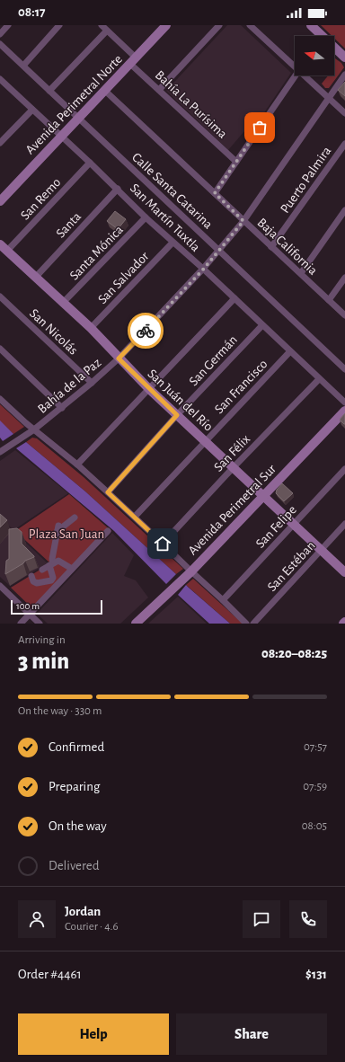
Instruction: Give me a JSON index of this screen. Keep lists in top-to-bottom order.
{
  "streets": {
    "street": [
      "Avenida Perimetral Norte",
      "Bahía La Purísima",
      "Puerto Palmira",
      "Calle Santa Catarina",
      "San Remo",
      "San Martín Tuxtla",
      "Santa",
      "Baja California",
      "Santa Mónica",
      "San Salvador",
      "San Nicolás",
      "San Germán",
      "Bahía de la Paz",
      "San Francisco",
      "San Juán del Río",
      "San Félix",
      "Avenida Perimetral Sur",
      "San Felipe",
      "San Estéban"
    ]
  },
  "crossings": [
    ["Avenida Perimetral Norte", "Bahía La Purísima"],
    ["Avenida Perimetral Norte", "Calle Santa Catarina"],
    ["Avenida Perimetral Norte", "San Martín Tuxtla"],
    ["Avenida Perimetral Norte", "Baja California"],
    ["Puerto Palmira", "Baja California"],
    ["Calle Santa Catarina", "Bahía de la Paz"],
    ["San Remo", "San Martín Tuxtla"],
    ["San Remo", "San Juán del Río"],
    ["San Martín Tuxtla", "Santa"],
    ["San Martín Tuxtla", "Santa Mónica"],
    ["San Martín Tuxtla", "San Salvador"],
    ["San Martín Tuxtla", "San Germán"],
    ["San Martín Tuxtla", "Bahía de la Paz"],
    ["San Martín Tuxtla", "San Francisco"],
    ["San Martín Tuxtla", "San Félix"],
    ["Santa", "San Juán del Río"],
    ["Baja California", "Bahía de la Paz"],
    ["Santa Mónica", "San Juán del Río"],
    ["San Salvador", "San Juán del Río"],
    ["San Nicolás", "Bahía de la Paz"],
    ["San Germán", "San Juán del Río"],
    ["Bahía de la Paz", "San Juán del Río"],
    ["San Francisco", "San Juán del Río"],
    ["San Juán del Río", "San Félix"],
    ["San Juán del Río", "Avenida Perimetral Sur"],
    ["San Juán del Río", "San Felipe"],
    ["San Juán del Río", "San Estéban"]
  ],
  "parks": ["Plaza San Juan"],
  "scale_bar": "100 m",
  "north": "left",
  "page": {
    "status": "08:17",
    "scale": "100 m",
    "heading": ["3 min", "Arriving in", "08:20–08:25"],
    "panel": [
      "Jordan",
      "Courier · 4.6",
      "Order #4461",
      "$131"
    ],
    "bar": "On the way · 330 m",
    "list": [
      ["Confirmed", "07:57"],
      ["Preparing", "07:59"],
      ["On the way", "08:05"],
      "Delivered"
    ],
    "buttons": ["Help", "Share"]
  }
}
